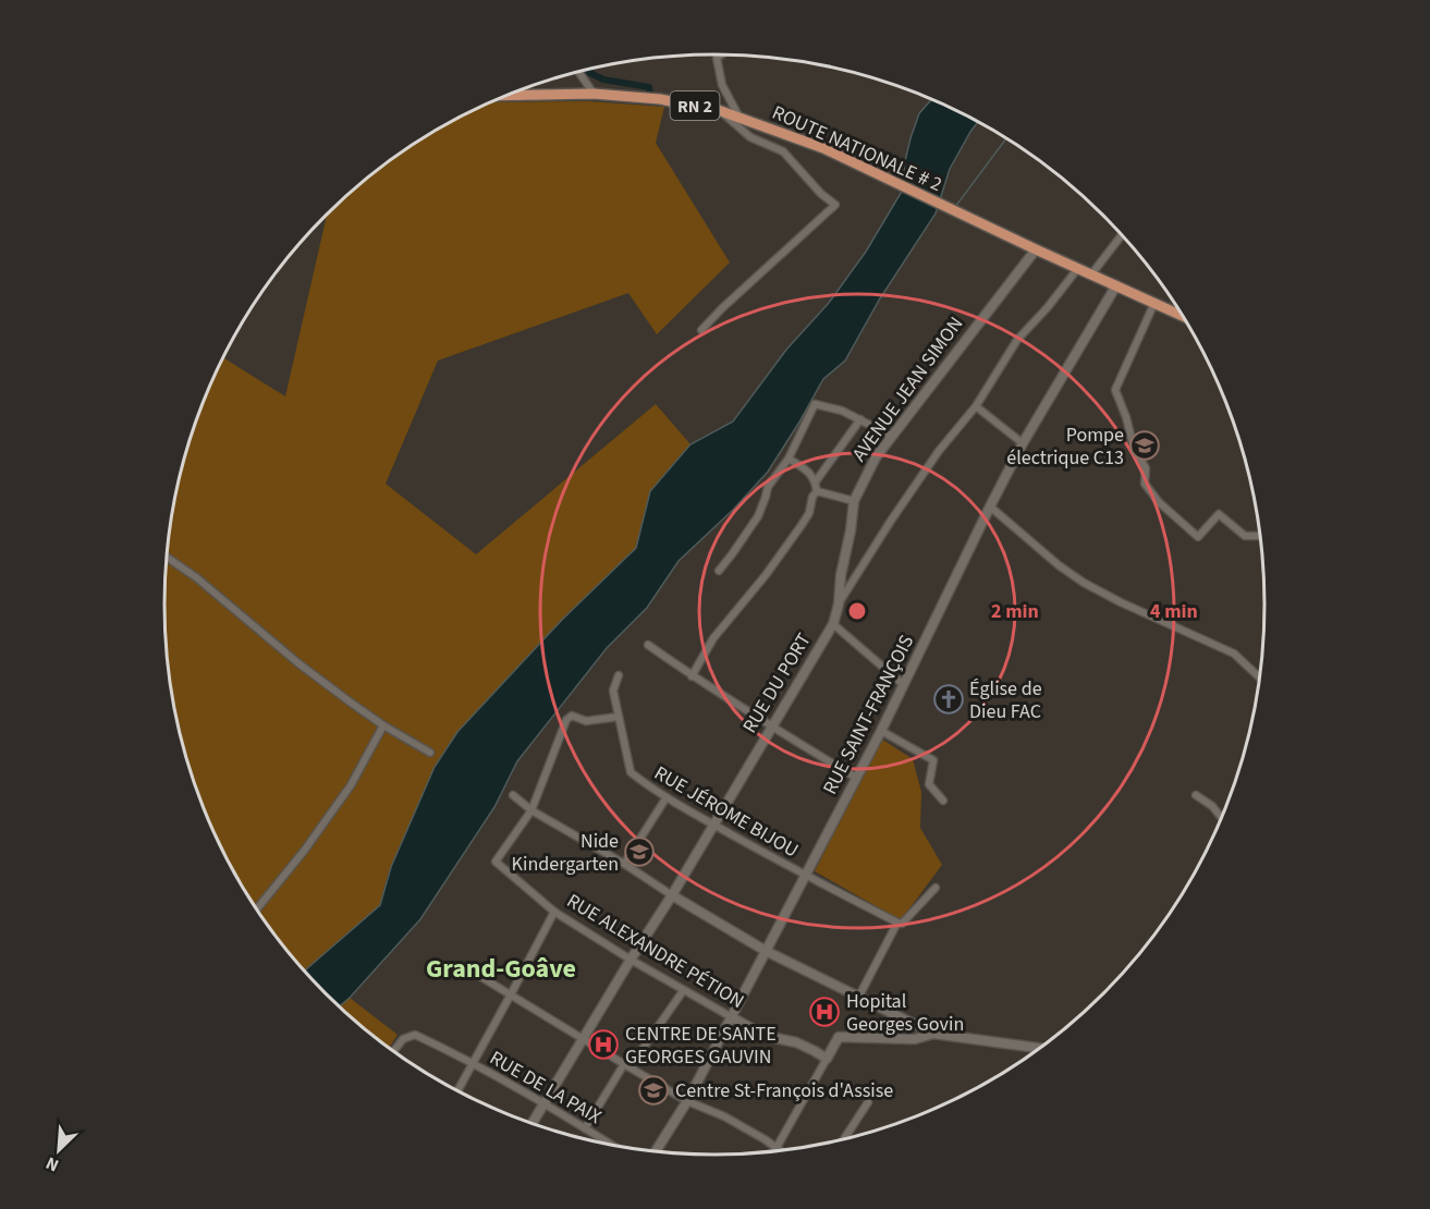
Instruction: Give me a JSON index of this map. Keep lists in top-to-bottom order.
{
  "streets": {
    "main road": ["RN 2", "ROUTE NATIONALE # 2"],
    "street": [
      "AVENUE JEAN SIMON",
      "RUE DU PORT",
      "RUE SAINT-FRANÇOIS",
      "RUE JÉROME BIJOU",
      "RUE ALEXANDRE PÉTION",
      "RUE DE LA PAIX"
    ]
  },
  "crossings": [
    ["ROUTE NATIONALE # 2", "AVENUE JEAN SIMON"],
    ["ROUTE NATIONALE # 2", "RUE DU PORT"],
    ["ROUTE NATIONALE # 2", "RUE SAINT-FRANÇOIS"],
    ["AVENUE JEAN SIMON", "RUE DU PORT"],
    ["RUE DU PORT", "RUE JÉROME BIJOU"],
    ["RUE DU PORT", "RUE ALEXANDRE PÉTION"],
    ["RUE DU PORT", "RUE DE LA PAIX"],
    ["RUE SAINT-FRANÇOIS", "RUE JÉROME BIJOU"],
    ["RUE SAINT-FRANÇOIS", "RUE ALEXANDRE PÉTION"]
  ],
  "districts": ["Grand-Goâve"],
  "places": {
    "school or university": ["Pompe électrique C13", "Nide Kindergarten", "Centre St-François d'Assise"],
    "church": ["Église de Dieu FAC"],
    "hospital": ["Hopital Georges Govin", "CENTRE DE SANTE GEORGES GAUVIN"]
  },
  "north": "bottom left",
  "rings": ["2 min", "4 min"]
}
